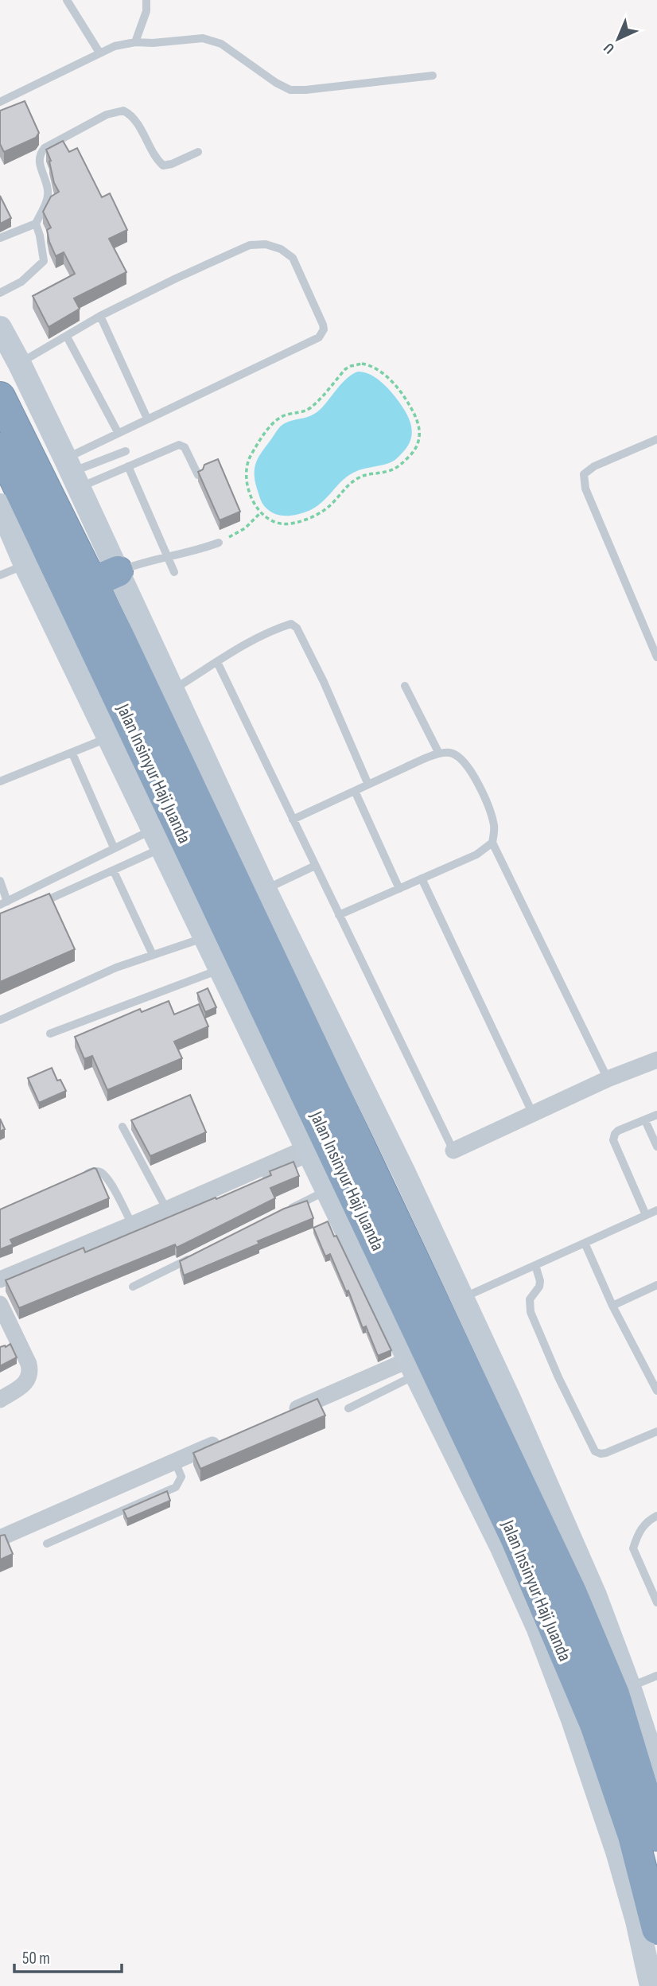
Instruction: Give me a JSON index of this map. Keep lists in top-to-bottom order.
{
  "streets": {
    "highway": ["Jalan Insinyur Haji Juanda"]
  },
  "scale_bar": "50 m",
  "north": "bottom left"
}
